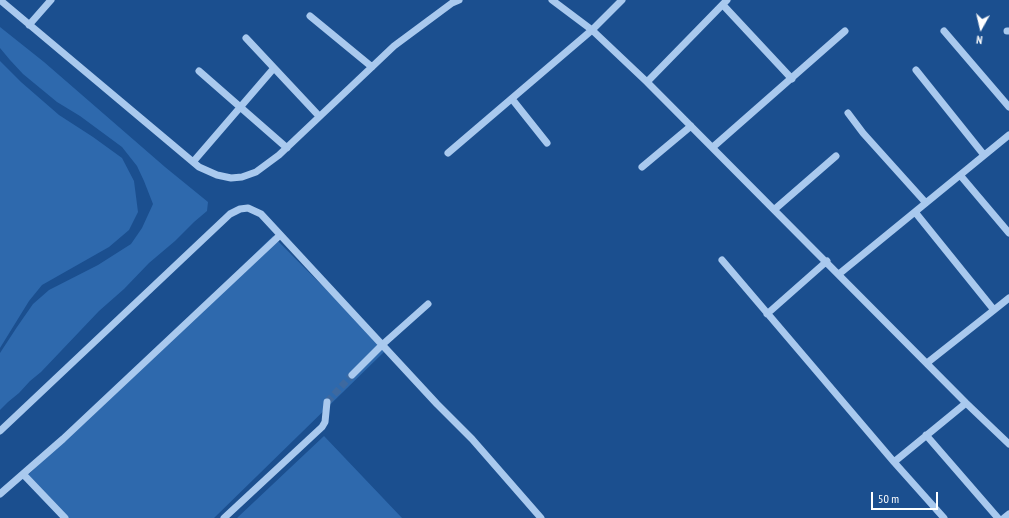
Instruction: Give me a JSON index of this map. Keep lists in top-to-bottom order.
{
  "scale_bar": "50 m",
  "north": "bottom"
}
